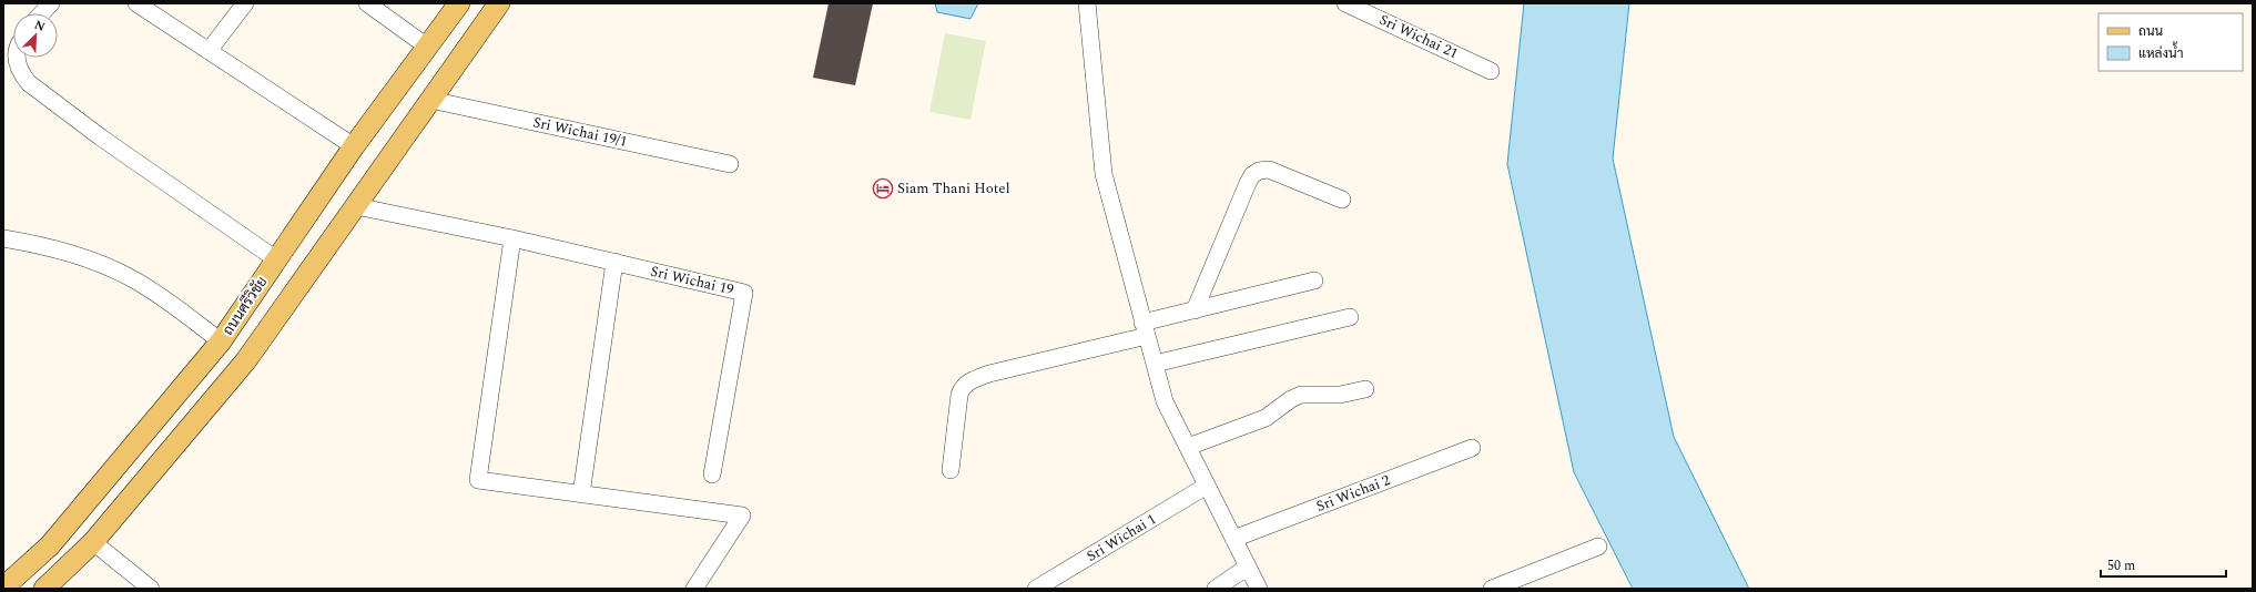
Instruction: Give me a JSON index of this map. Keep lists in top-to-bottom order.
{
  "streets": {
    "main road": ["ถนนศรีวิชัย"],
    "street": [
      "Sri Wichai 21",
      "Sri Wichai 19/1",
      "Sri Wichai 19",
      "Sri Wichai 2",
      "Sri Wichai 1"
    ]
  },
  "places": {
    "hotel": ["Siam Thani Hotel"]
  },
  "legend": ["ถนน", "แหล่งน้ำ"],
  "scale_bar": "50 m",
  "north": "top right"
}
